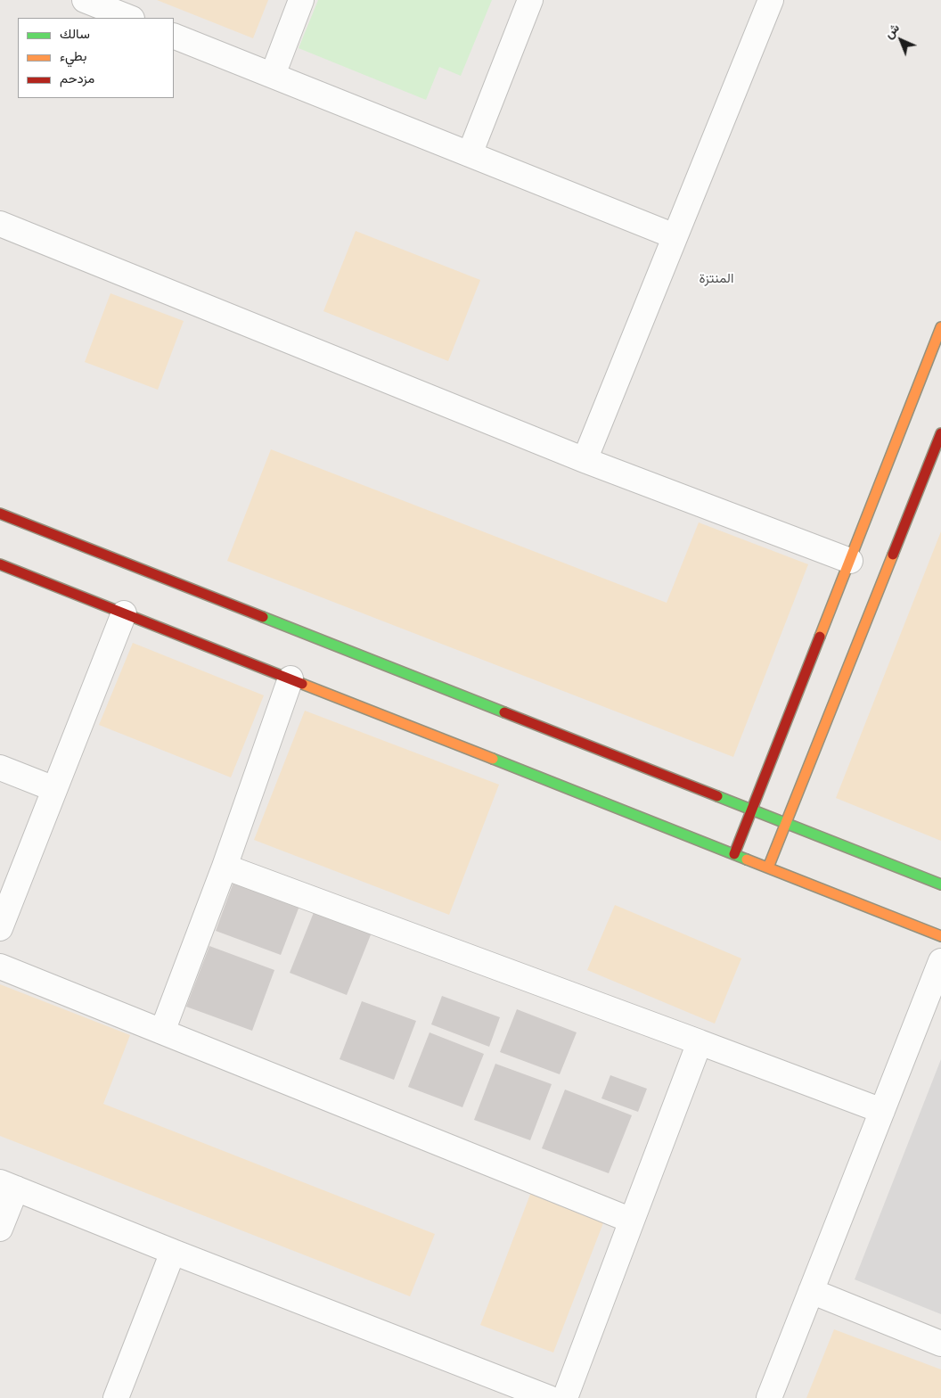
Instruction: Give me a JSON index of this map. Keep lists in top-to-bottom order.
{
  "districts": ["المنتزة"],
  "legend": ["سالك", "بطيء", "مزدحم"],
  "north": "top left"
}
